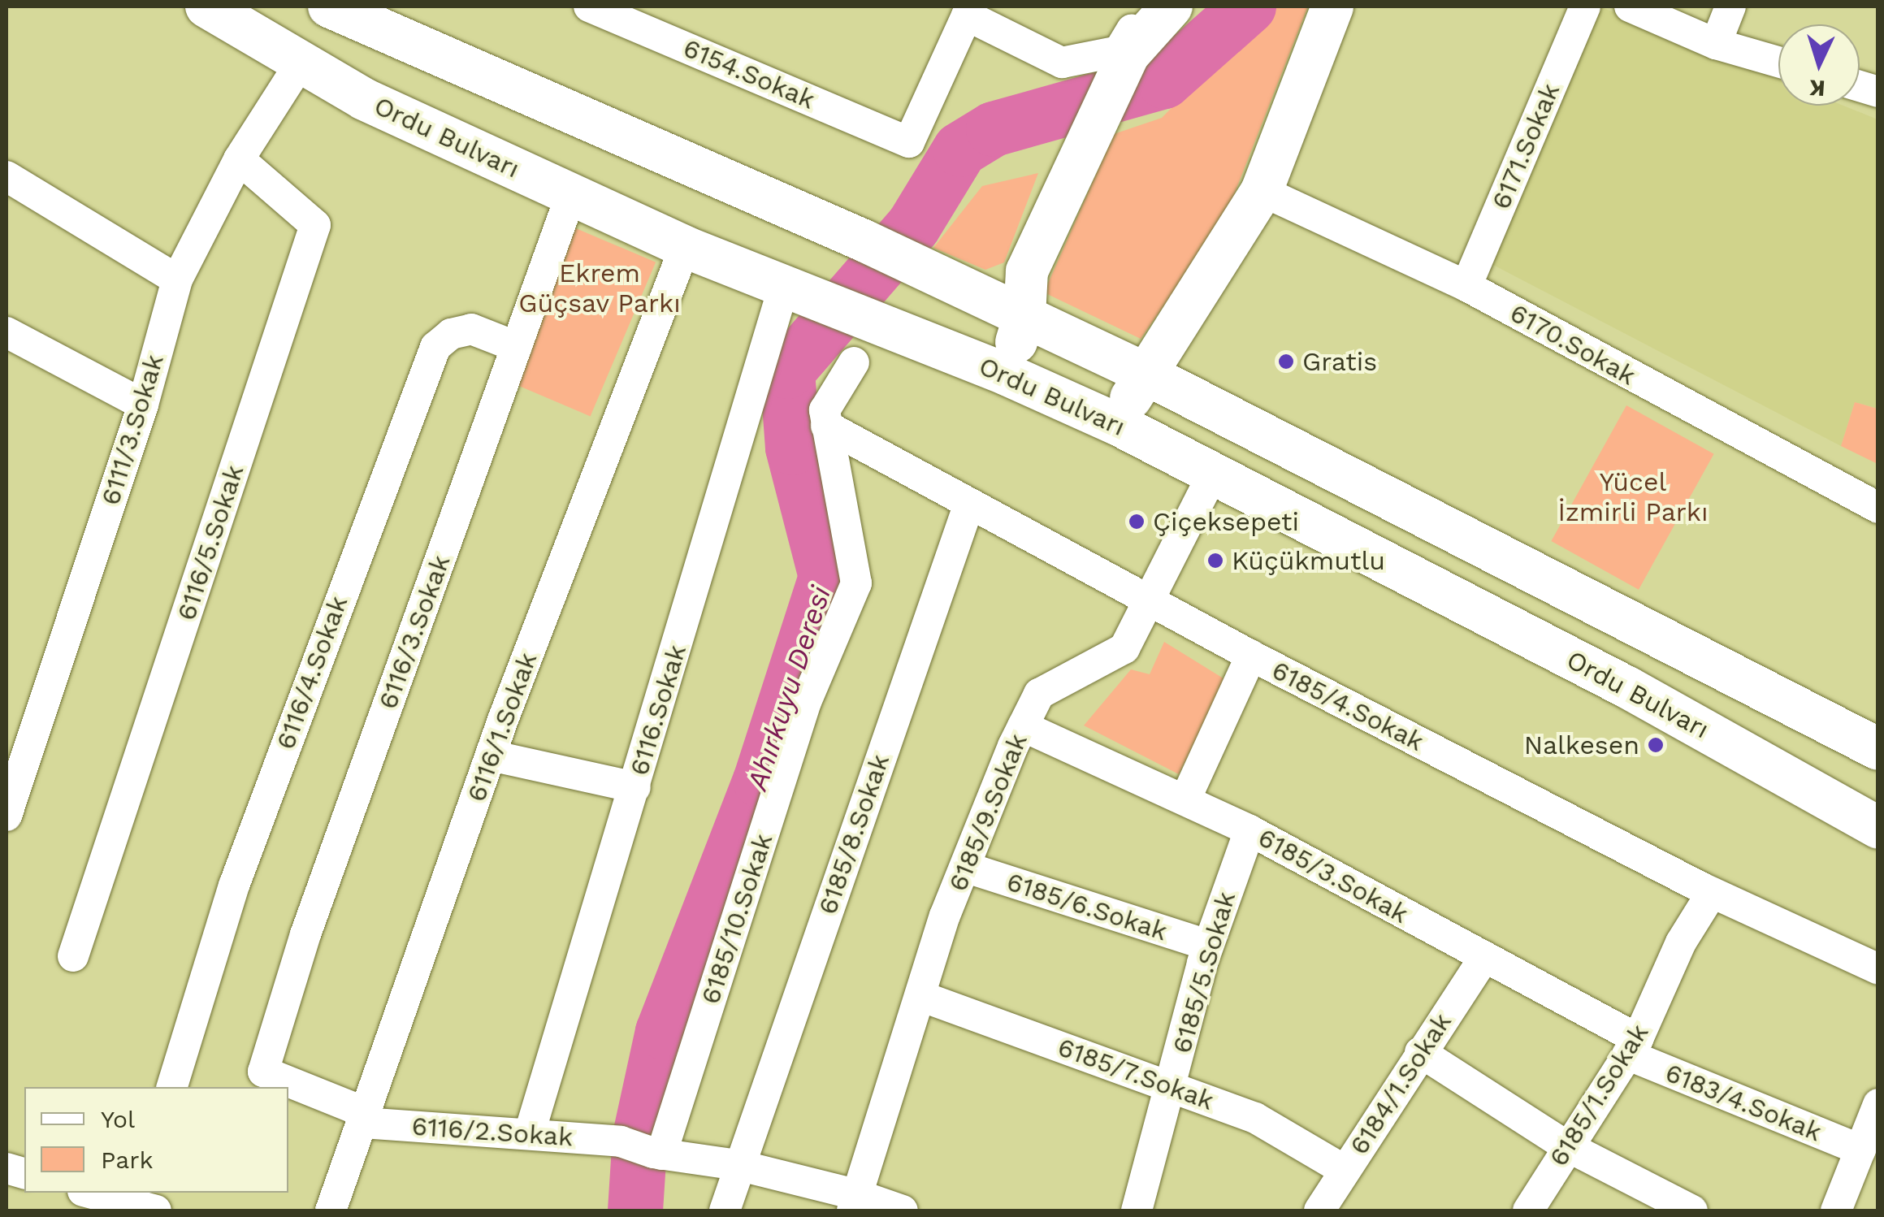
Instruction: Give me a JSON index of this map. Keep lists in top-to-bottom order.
{
  "streets": {
    "main road": ["Ordu Bulvarı"],
    "street": [
      "6154.Sokak",
      "6171.Sokak",
      "6170.Sokak",
      "6111/3.Sokak",
      "6116/5.Sokak",
      "6116/3.Sokak",
      "6116/4.Sokak",
      "6185/4.Sokak",
      "6116.Sokak",
      "6116/1.Sokak",
      "6185/9.Sokak",
      "6185/8.Sokak",
      "6185/3.Sokak",
      "6185/6.Sokak",
      "6185/10.Sokak",
      "6185/5.Sokak",
      "6185/7.Sokak",
      "6184/1.Sokak",
      "6185/1.Sokak",
      "6183/4.Sokak",
      "6116/2.Sokak"
    ]
  },
  "crossings": [
    ["Ordu Bulvarı", "6111/3.Sokak"],
    ["Ordu Bulvarı", "6116/3.Sokak"],
    ["Ordu Bulvarı", "6116.Sokak"],
    ["Ordu Bulvarı", "6116/1.Sokak"],
    ["Ordu Bulvarı", "6185/9.Sokak"],
    ["6171.Sokak", "6170.Sokak"],
    ["6111/3.Sokak", "6116/5.Sokak"],
    ["6116/3.Sokak", "6116/4.Sokak"],
    ["6116/3.Sokak", "6116/2.Sokak"],
    ["6185/4.Sokak", "6185/9.Sokak"],
    ["6185/4.Sokak", "6185/8.Sokak"],
    ["6185/4.Sokak", "6185/10.Sokak"],
    ["6185/4.Sokak", "6185/1.Sokak"],
    ["6116.Sokak", "6116/2.Sokak"],
    ["6116/1.Sokak", "6116/2.Sokak"],
    ["6185/9.Sokak", "6185/3.Sokak"],
    ["6185/9.Sokak", "6185/6.Sokak"],
    ["6185/9.Sokak", "6185/7.Sokak"],
    ["6185/9.Sokak", "6116/2.Sokak"],
    ["6185/8.Sokak", "6116/2.Sokak"],
    ["6185/3.Sokak", "6185/5.Sokak"],
    ["6185/3.Sokak", "6184/1.Sokak"],
    ["6185/3.Sokak", "6185/1.Sokak"],
    ["6185/3.Sokak", "6183/4.Sokak"],
    ["6185/6.Sokak", "6185/5.Sokak"],
    ["6185/10.Sokak", "6116/2.Sokak"],
    ["6185/5.Sokak", "6185/7.Sokak"],
    ["6185/7.Sokak", "6184/1.Sokak"],
    ["6185/1.Sokak", "6183/4.Sokak"]
  ],
  "water": ["Ahırkuyu Deresi"],
  "parks": ["Ekrem Güçsav Parkı", "Yücel İzmirli Parkı"],
  "places": [
    "Gratis",
    "Çiçeksepeti",
    "Küçükmutlu",
    "Nalkesen"
  ],
  "legend": ["Yol", "Park"],
  "north": "bottom"
}
